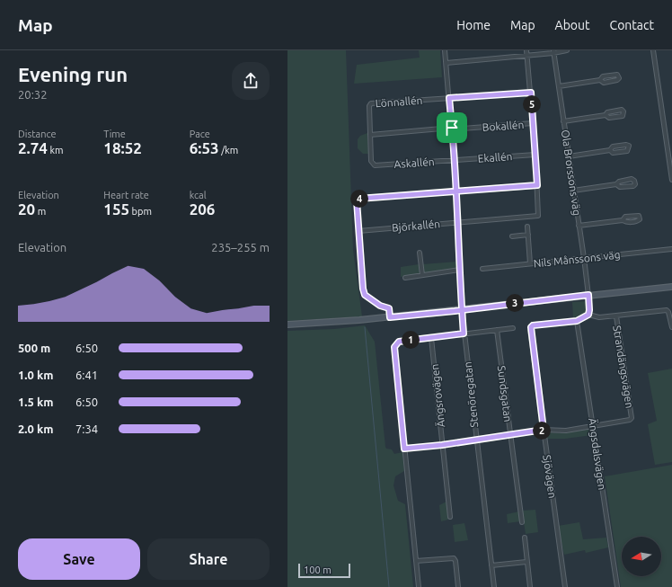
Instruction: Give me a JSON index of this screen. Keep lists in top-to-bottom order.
{
  "streets": {
    "street": [
      "Lönnallén",
      "Bokallén",
      "Ekallén",
      "Askallén",
      "Ola Brorssons väg",
      "Björkallén",
      "Nils Månssons väg",
      "Strandängsvägen",
      "Sundsgatan",
      "Stenöregatan",
      "Ängsrovägen",
      "Ängsdalsvägen",
      "Sjövägen"
    ]
  },
  "crossings": [
    ["Lönnallén", "Bokallén"],
    ["Lönnallén", "Askallén"],
    ["Lönnallén", "Stenöregatan"],
    ["Bokallén", "Stenöregatan"],
    ["Ekallén", "Askallén"],
    ["Ekallén", "Stenöregatan"],
    ["Askallén", "Stenöregatan"],
    ["Ola Brorssons väg", "Nils Månssons väg"],
    ["Björkallén", "Stenöregatan"],
    ["Strandängsvägen", "Ängsdalsvägen"],
    ["Ängsdalsvägen", "Sjövägen"]
  ],
  "scale_bar": "100 m",
  "north": "left",
  "page": {
    "header": "Map",
    "nav": [
      "Home",
      "Map",
      "About",
      "Contact"
    ],
    "heading": ["Evening run", "20:32"],
    "pins": [
      "5",
      "4",
      "3",
      "1",
      "2"
    ],
    "stats": [
      ["Distance", "2.74 km"],
      ["Time", "18:52"],
      ["Pace", "6:53 /km"],
      ["Elevation", "20 m"],
      ["Heart rate", "155 bpm"],
      ["kcal", "206"]
    ],
    "chart": ["Elevation", "235–255 m"],
    "list": [
      {
        "name": "500 m",
        "note": "6:50"
      },
      {
        "name": "1.0 km",
        "note": "6:41"
      },
      {
        "name": "1.5 km",
        "note": "6:50"
      },
      {
        "name": "2.0 km",
        "note": "7:34"
      }
    ],
    "buttons": ["Save", "Share"],
    "scale": "100 m"
  }
}
